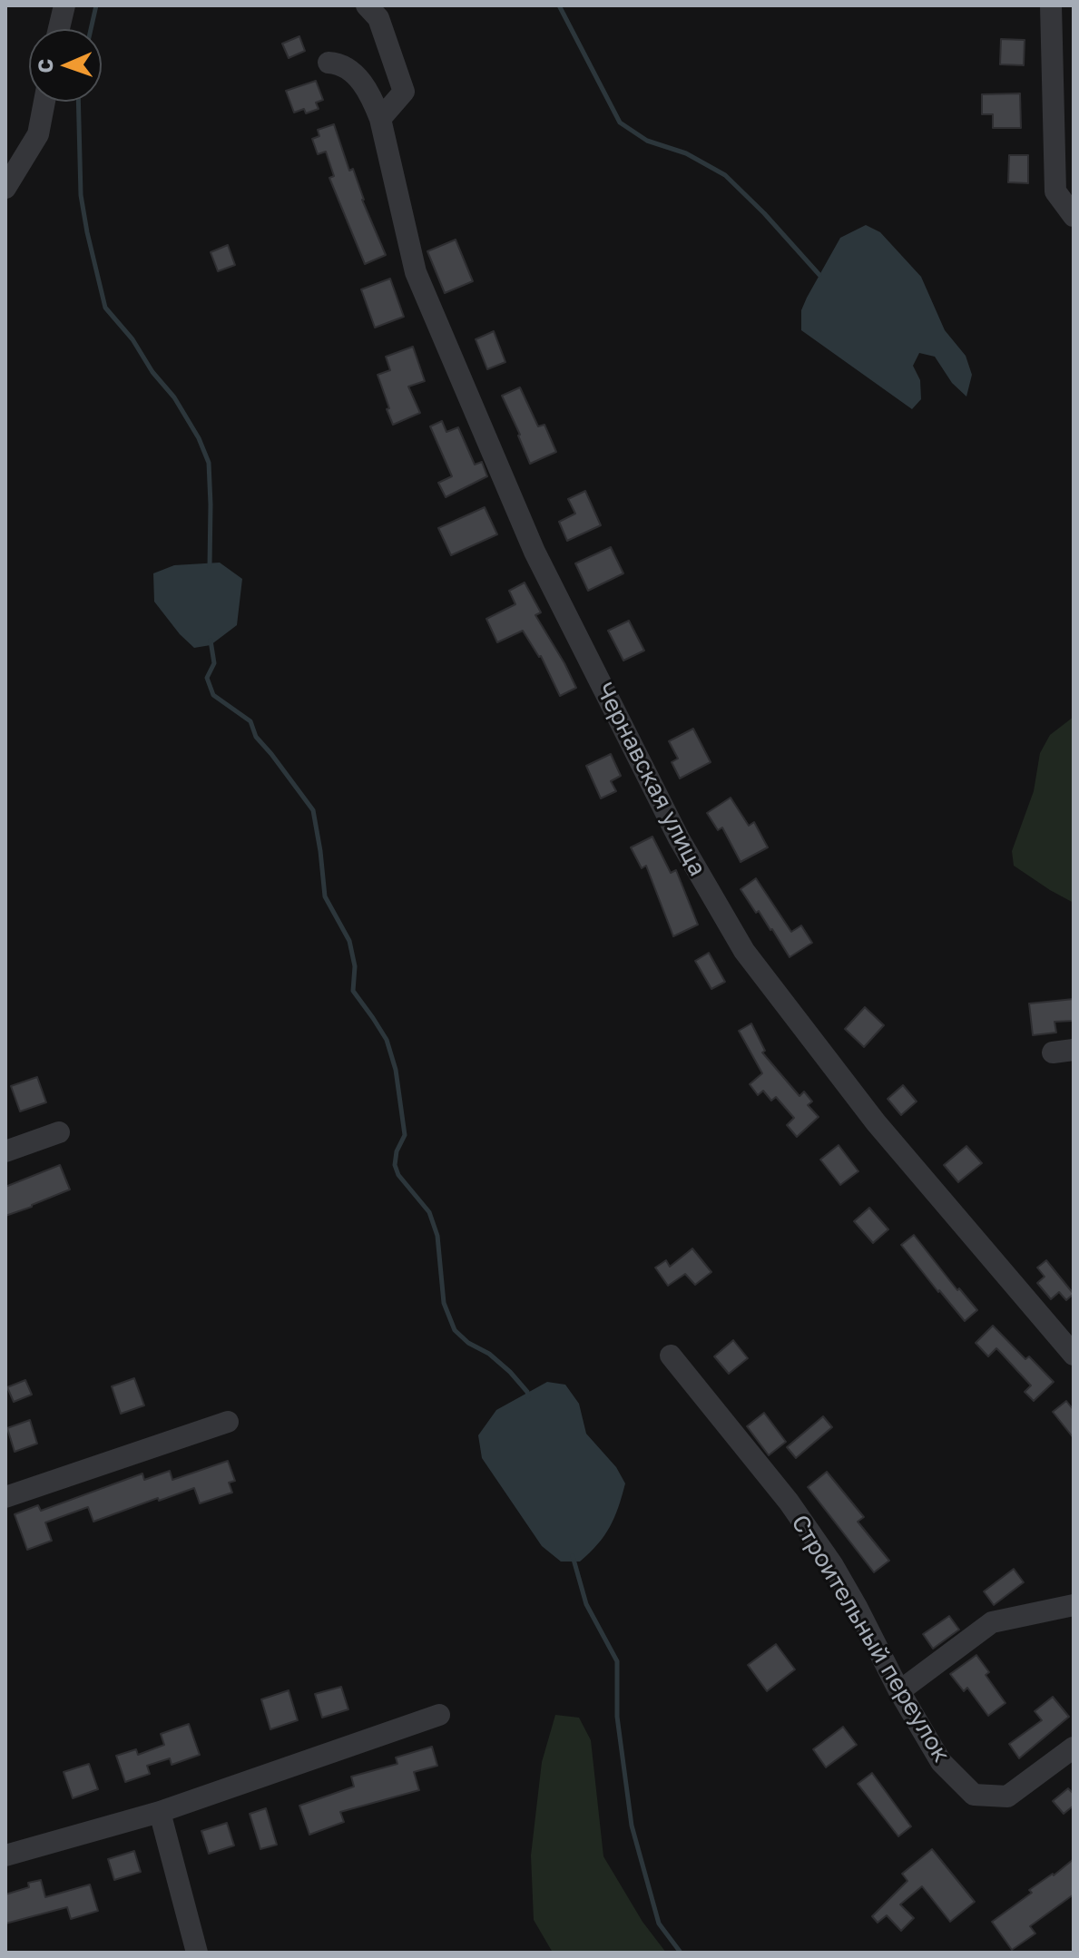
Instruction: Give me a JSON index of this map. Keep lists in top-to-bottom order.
{
  "streets": {
    "street": ["Чернавская улица", "Строительный переулок"]
  },
  "north": "left"
}
